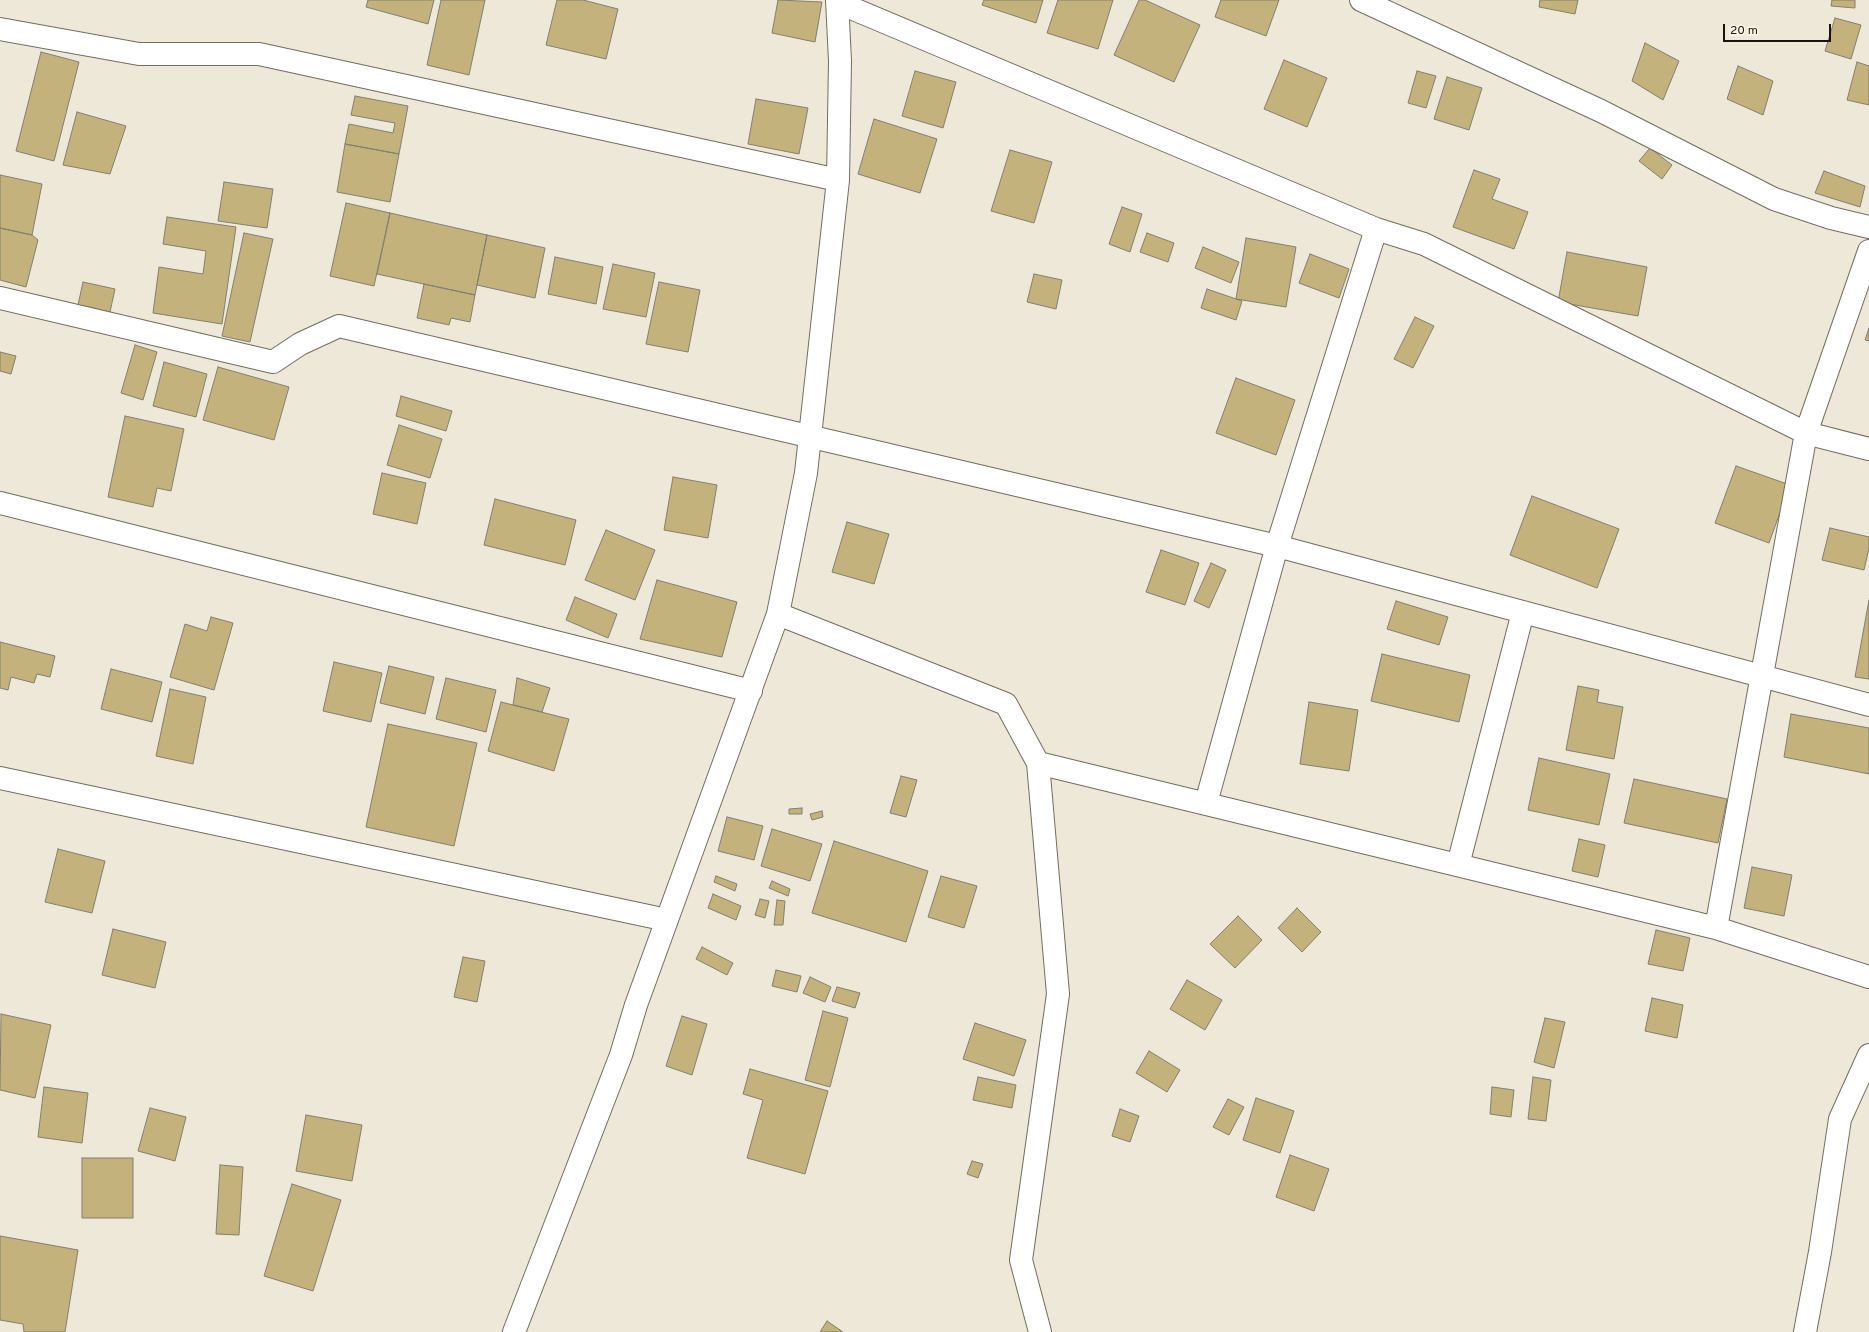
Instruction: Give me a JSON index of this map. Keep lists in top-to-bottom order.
{
  "scale_bar": "20 m"
}
